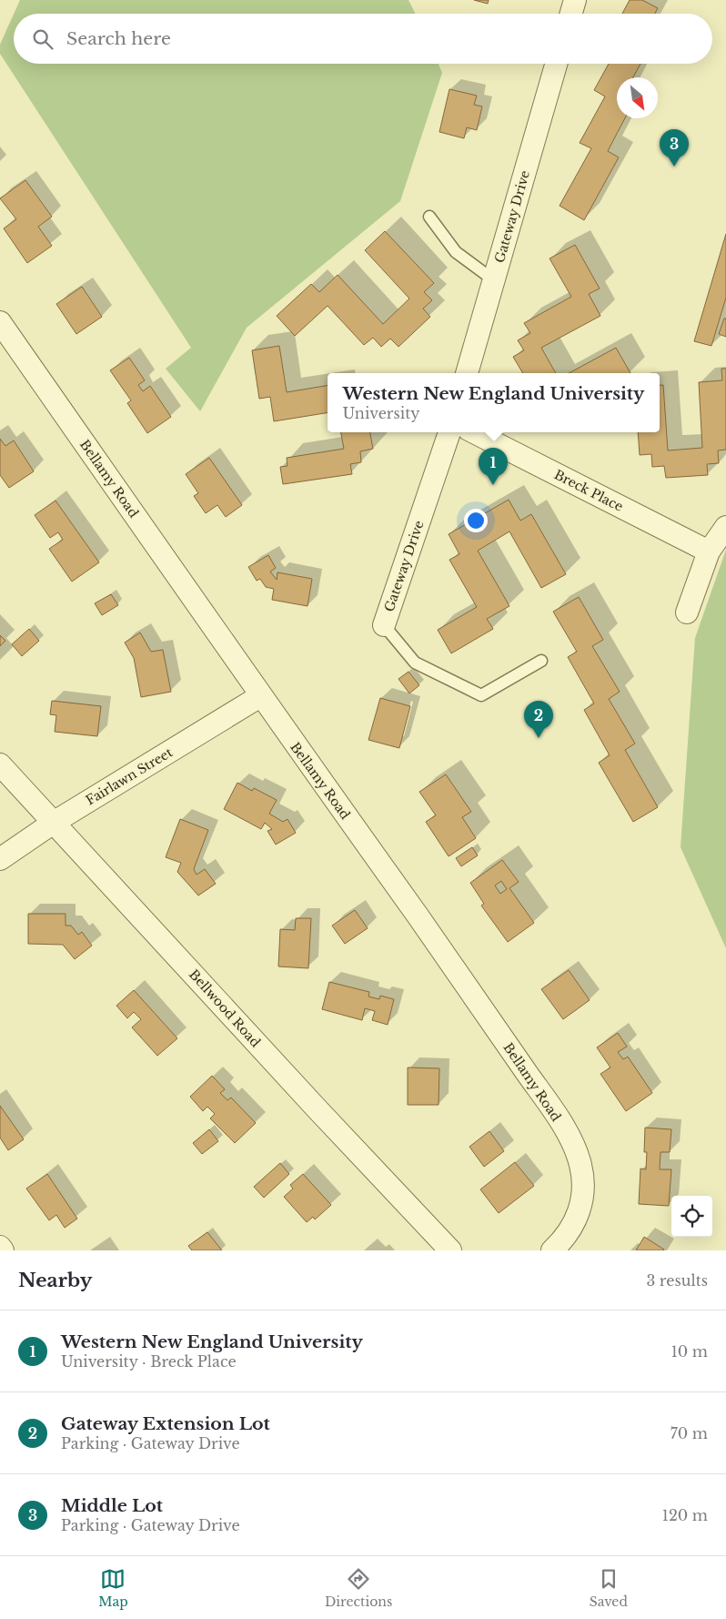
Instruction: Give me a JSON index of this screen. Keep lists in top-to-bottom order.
{
  "streets": {
    "street": [
      "Gateway Drive",
      "Bellamy Road",
      "Breck Place",
      "Fairlawn Street",
      "Bellwood Road"
    ]
  },
  "crossings": [
    ["Bellamy Road", "Fairlawn Street"],
    ["Fairlawn Street", "Bellwood Road"]
  ],
  "north": "bottom right",
  "page": {
    "search": "Search here",
    "pins": ["3", "1", "2"],
    "popup": ["Western New England University", "University"],
    "heading": ["Nearby", "3 results"],
    "list": [
      {
        "mark": "1",
        "name": "Western New England University",
        "note": "University · Breck Place",
        "value": "10 m"
      },
      {
        "mark": "2",
        "name": "Gateway Extension Lot",
        "note": "Parking · Gateway Drive",
        "value": "70 m"
      },
      {
        "mark": "3",
        "name": "Middle Lot",
        "note": "Parking · Gateway Drive",
        "value": "120 m"
      }
    ],
    "nav": ["Map", "Directions", "Saved"]
  }
}
